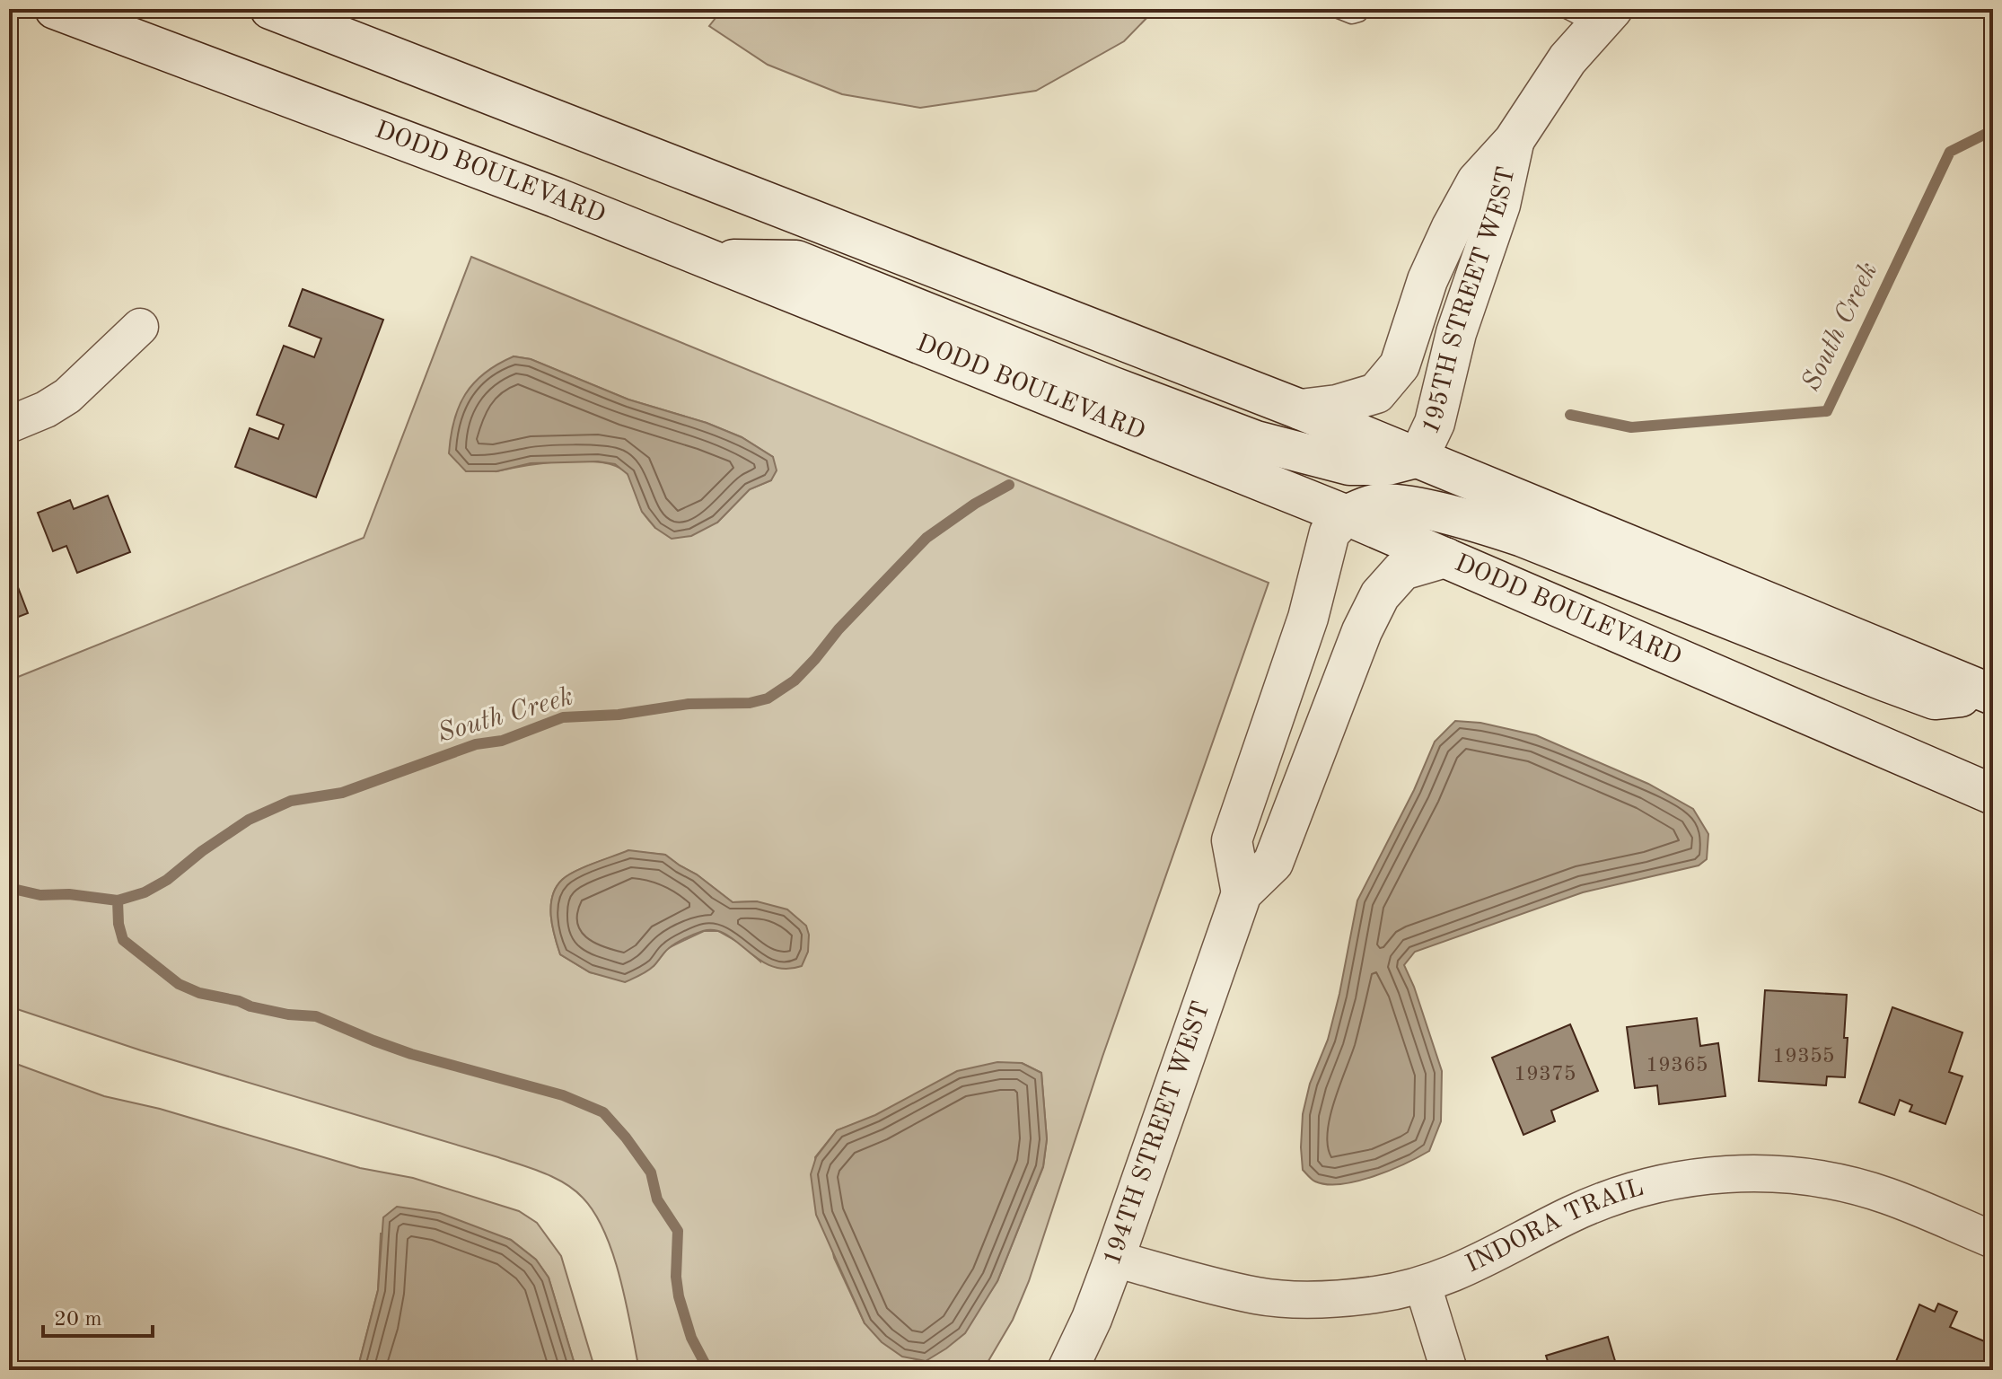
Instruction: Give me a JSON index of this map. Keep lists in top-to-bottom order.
{
  "streets": {
    "main road": ["DODD BOULEVARD", "195TH STREET WEST", "194TH STREET WEST"],
    "street": ["INDORA TRAIL"]
  },
  "crossings": [
    ["DODD BOULEVARD", "194TH STREET WEST"],
    ["194TH STREET WEST", "INDORA TRAIL"]
  ],
  "water": ["South Creek"],
  "house_numbers": ["19355", "19365", "19375"],
  "scale_bar": "20 m"
}
